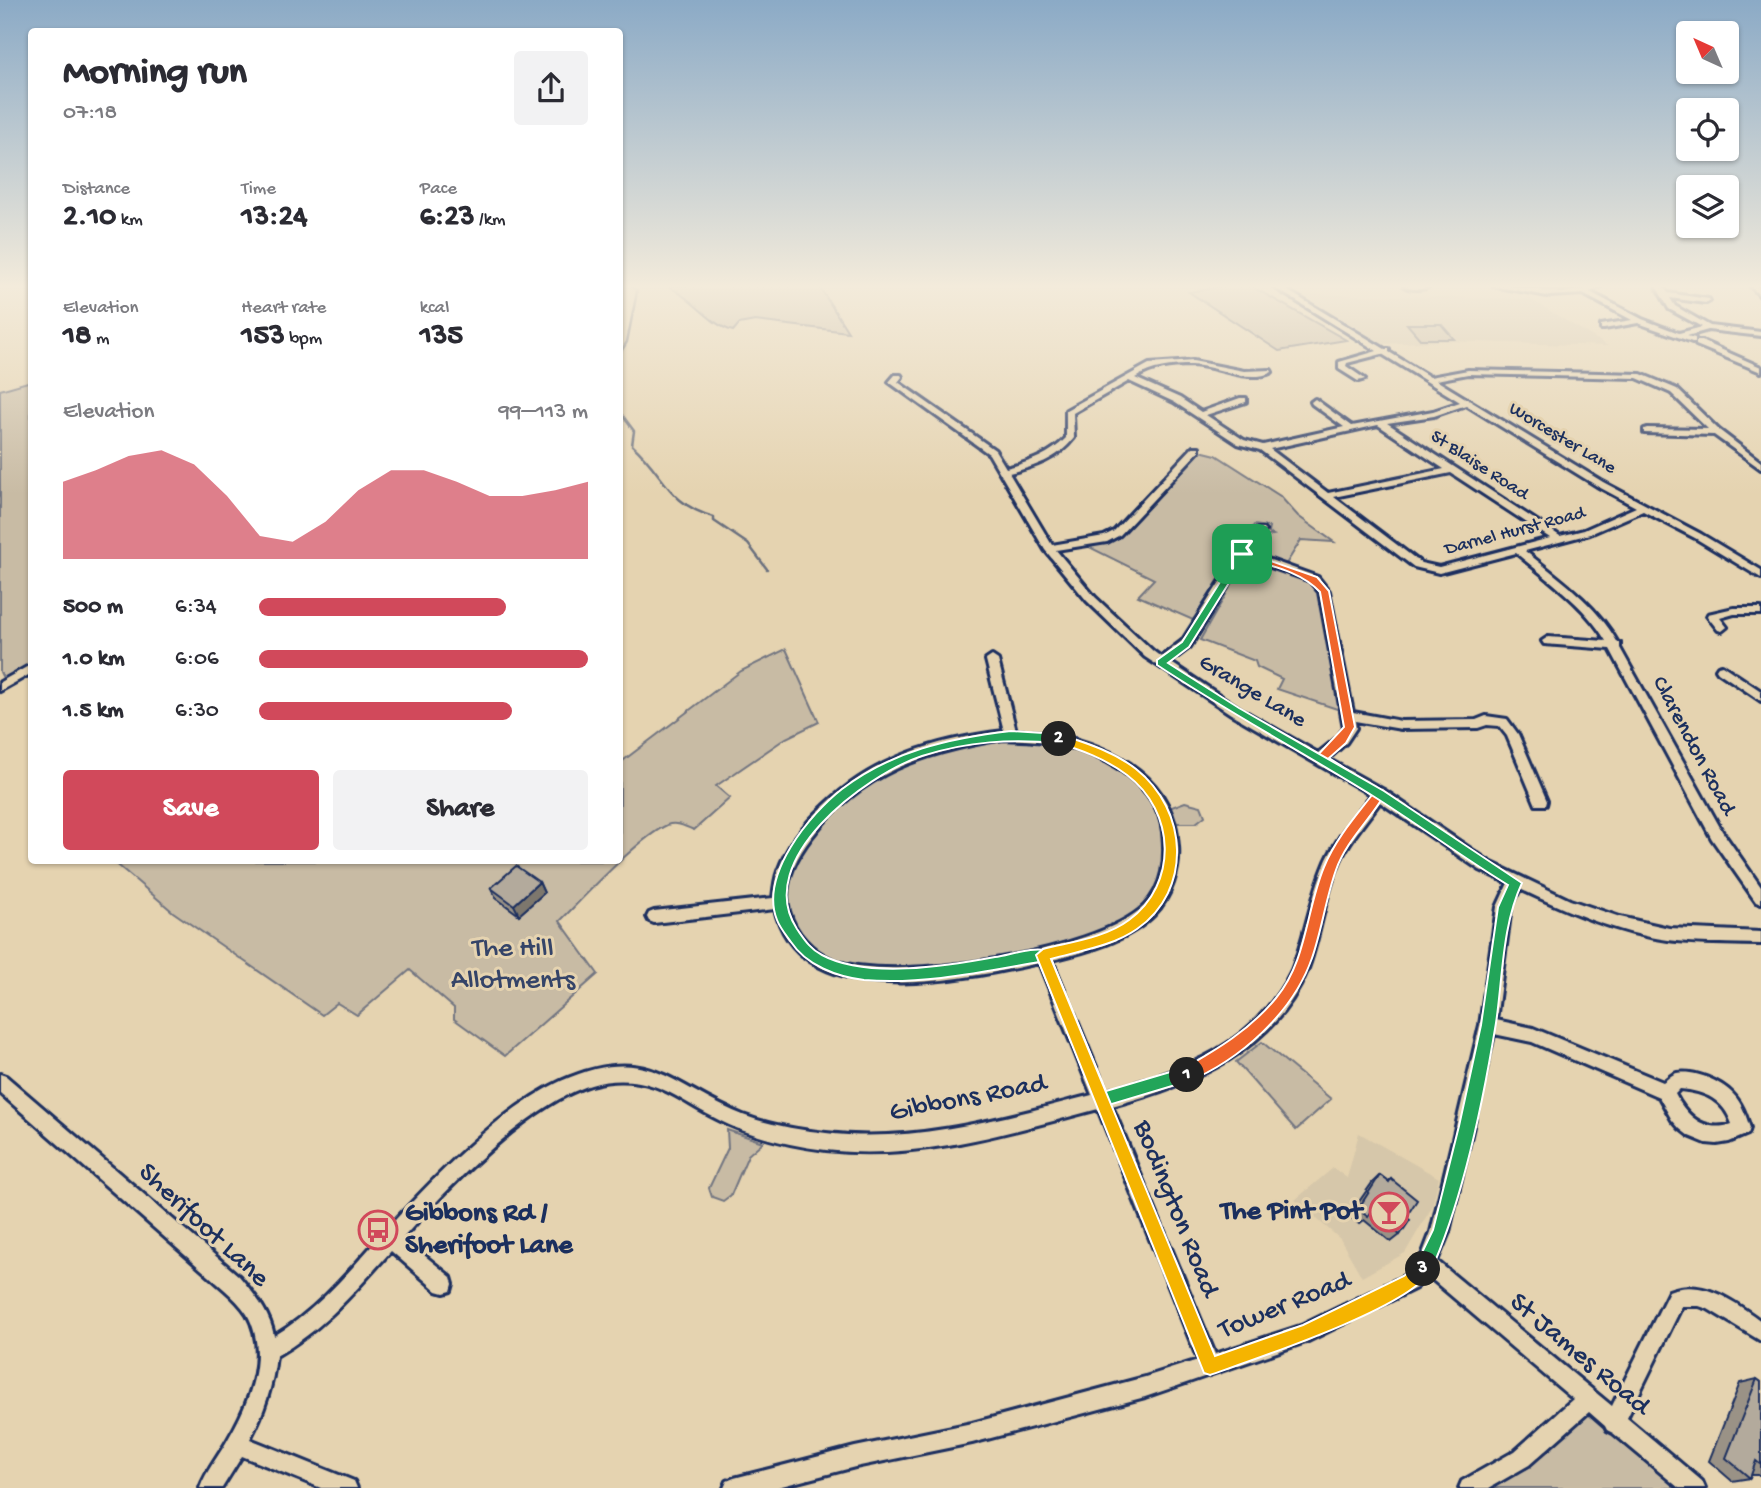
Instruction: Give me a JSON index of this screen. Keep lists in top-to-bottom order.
{
  "streets": {
    "street": [
      "Worcester Lane",
      "St Blaise Road",
      "Darnel Hurst Road",
      "Grange Lane",
      "Clarendon Road",
      "Gibbons Road",
      "Bodington Road",
      "Sherifoot Lane",
      "Tower Road",
      "St James Road"
    ]
  },
  "crossings": [
    ["Worcester Lane", "Darnel Hurst Road"],
    ["St Blaise Road", "Darnel Hurst Road"],
    ["Darnel Hurst Road", "Clarendon Road"],
    ["Grange Lane", "Gibbons Road"],
    ["Grange Lane", "Tower Road"],
    ["Gibbons Road", "Bodington Road"],
    ["Gibbons Road", "Sherifoot Lane"],
    ["Bodington Road", "Tower Road"],
    ["Tower Road", "St James Road"]
  ],
  "parks": ["The Hill Allotments"],
  "places": {
    "bar": ["The Pint Pot"],
    "bus stop": ["Gibbons Rd / Sherifoot Lane"]
  },
  "north": "top left",
  "page": {
    "heading": ["Morning run", "07:18"],
    "stats": [
      ["Distance", "2.10 km"],
      ["Time", "13:24"],
      ["Pace", "6:23 /km"],
      ["Elevation", "18 m"],
      ["Heart rate", "153 bpm"],
      ["kcal", "135"]
    ],
    "chart": ["Elevation", "99–113 m"],
    "list": [
      {
        "name": "500 m",
        "note": "6:34"
      },
      {
        "name": "1.0 km",
        "note": "6:06"
      },
      {
        "name": "1.5 km",
        "note": "6:30"
      }
    ],
    "pins": ["2", "1", "3"],
    "buttons": ["Save", "Share"]
  }
}
